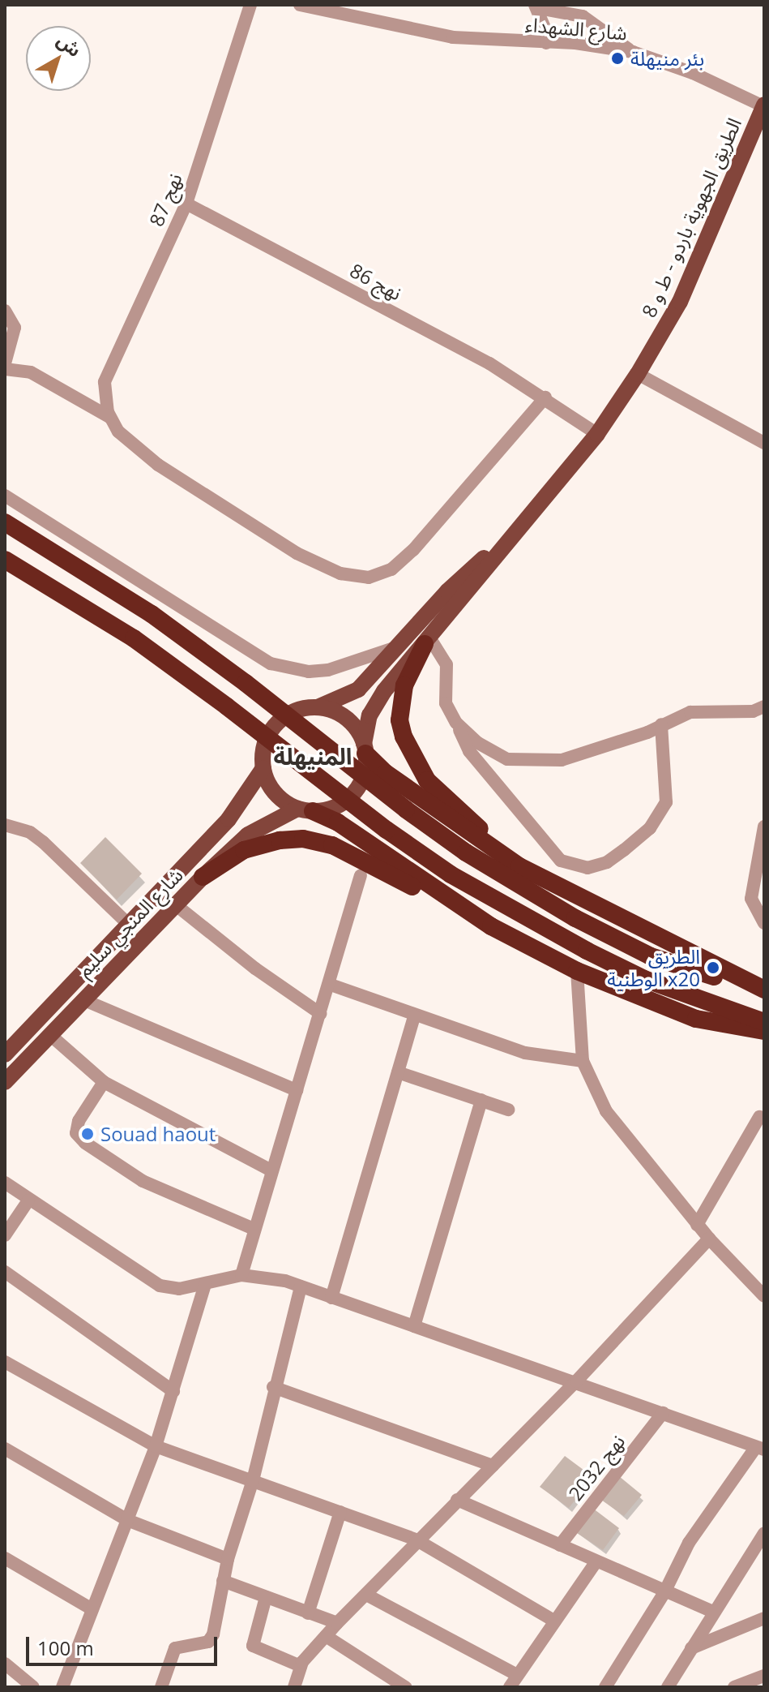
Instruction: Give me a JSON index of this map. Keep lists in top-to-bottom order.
{
  "streets": {
    "main road": ["الطريق الجهوية باردو - ط و 8", "شارع المنجي سليم"],
    "street": [
      "شارع الشهداء",
      "نهج 87",
      "نهج 86",
      "نهج 2032"
    ]
  },
  "crossings": [
    ["شارع الشهداء", "الطريق الجهوية باردو - ط و 8"],
    ["نهج 87", "نهج 86"],
    ["الطريق الجهوية باردو - ط و 8", "نهج 86"],
    ["الطريق الجهوية باردو - ط و 8", "شارع المنجي سليم"]
  ],
  "districts": ["المنيهلة"],
  "places": ["بئر منيهلة", "الطريق الوطنية x20", "Souad haout"],
  "scale_bar": "100 m",
  "north": "top right"
}
